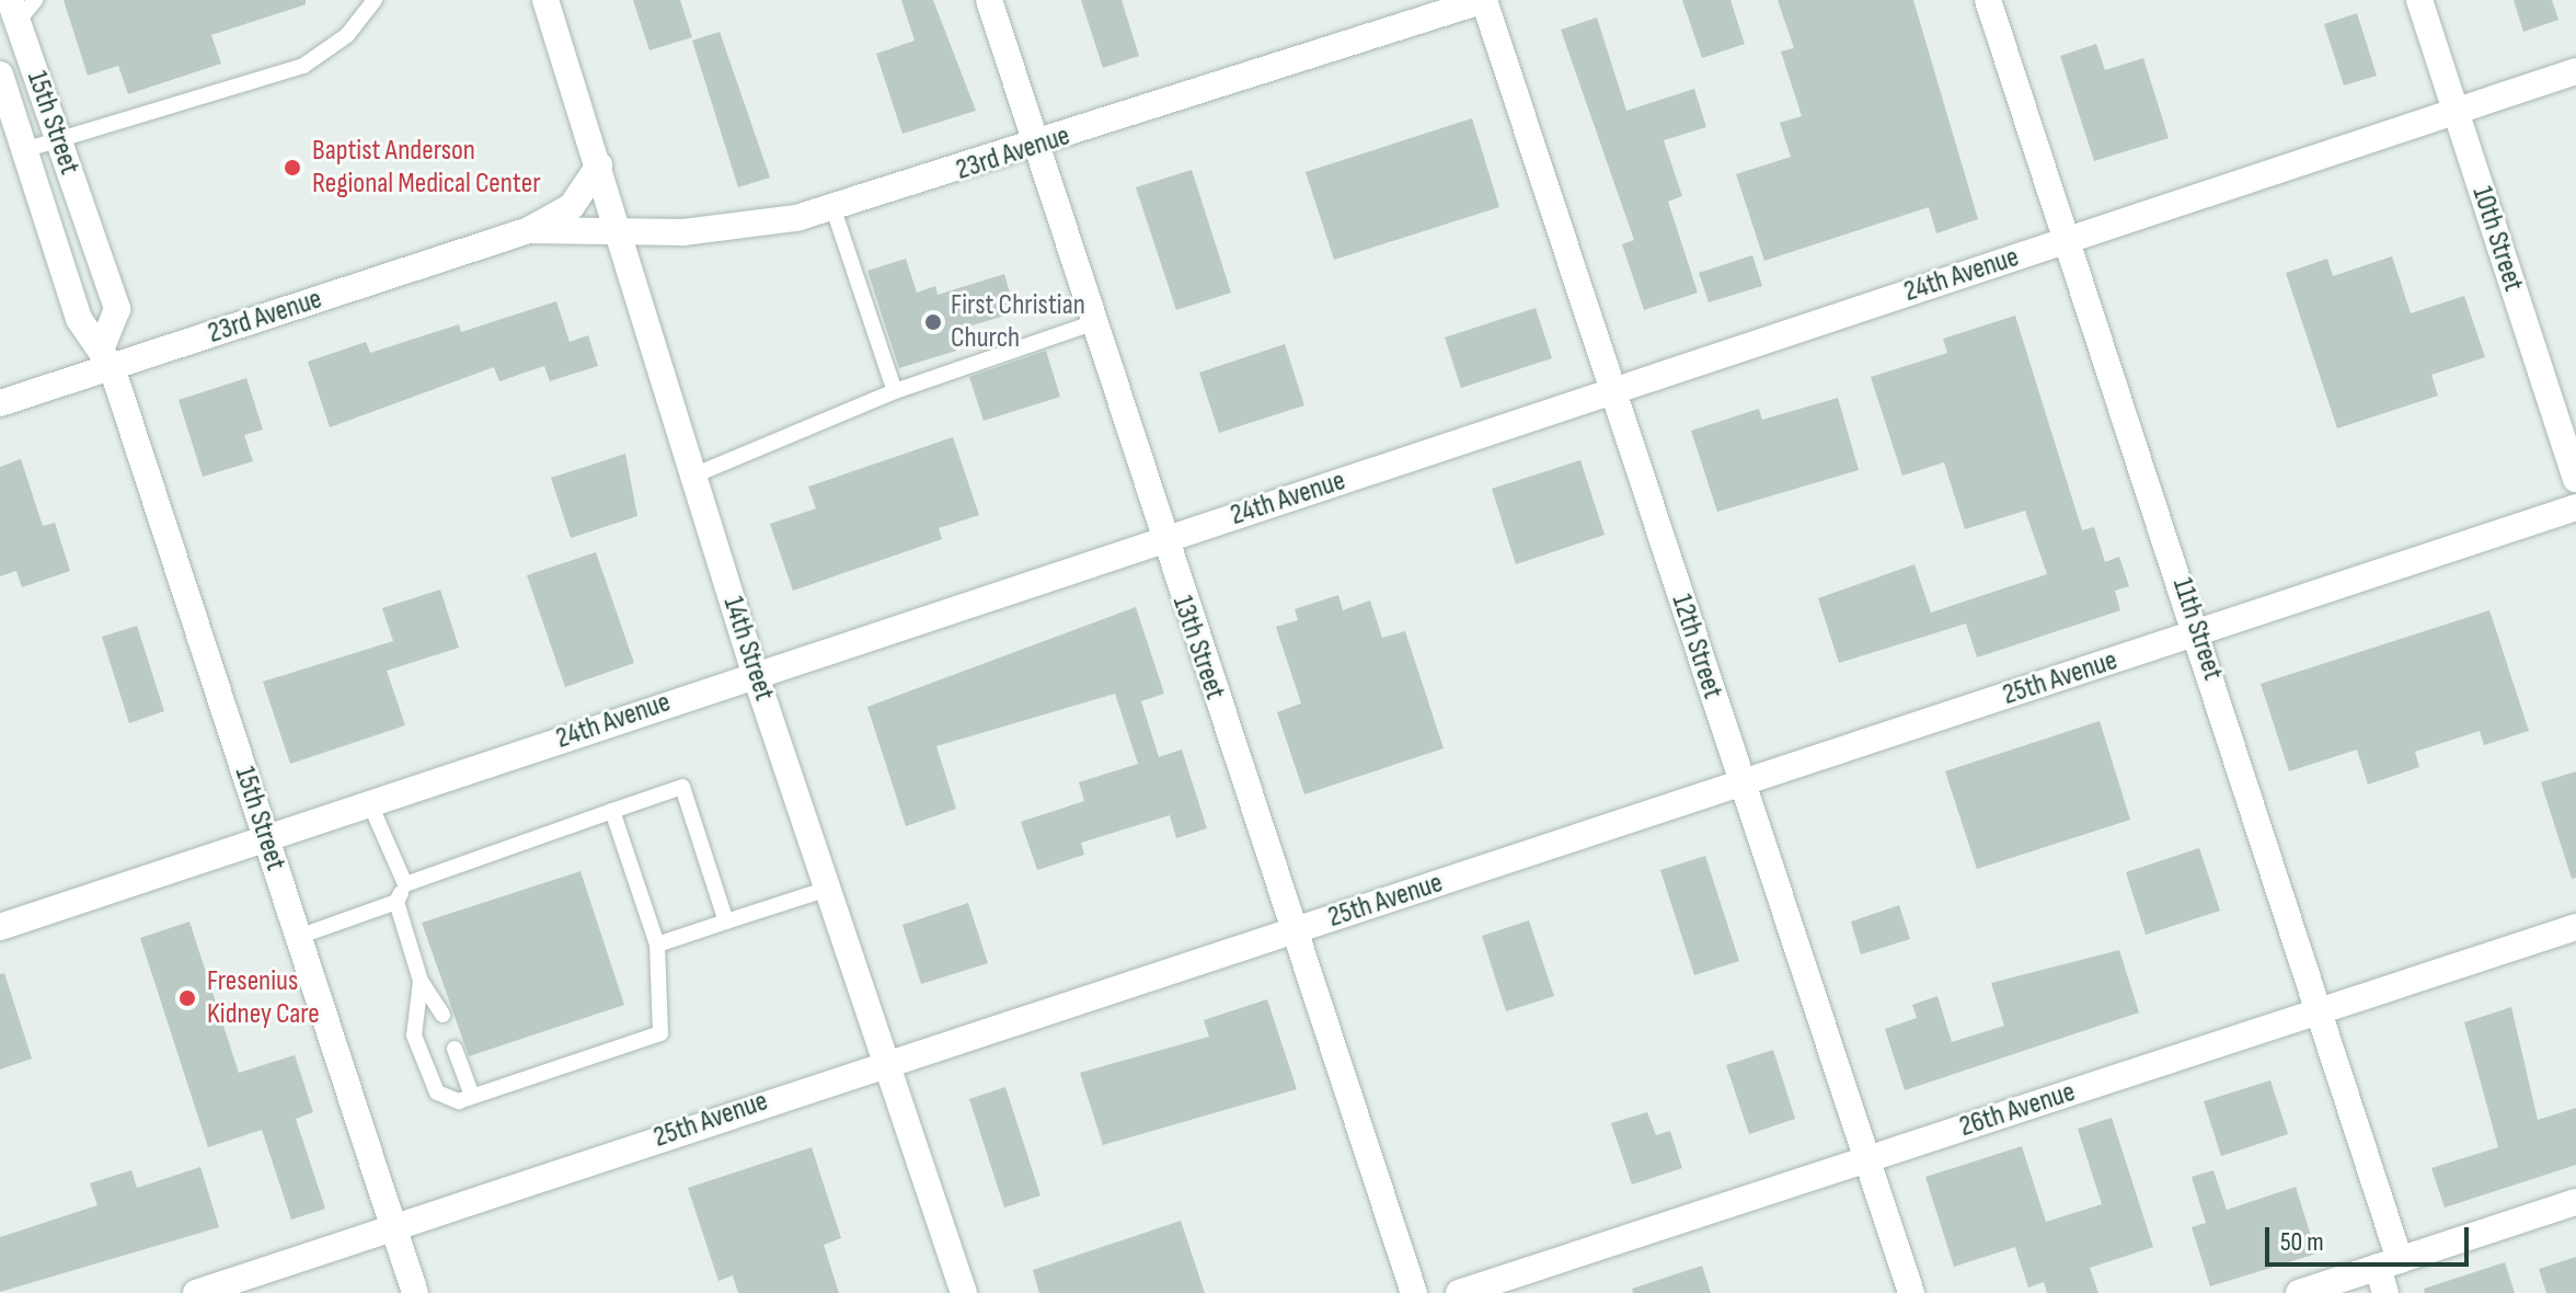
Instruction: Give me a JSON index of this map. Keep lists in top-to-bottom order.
{
  "streets": {
    "street": [
      "15th Street",
      "23rd Avenue",
      "10th Street",
      "24th Avenue",
      "11th Street",
      "12th Street",
      "13th Street",
      "14th Street",
      "25th Avenue",
      "26th Avenue"
    ]
  },
  "crossings": [
    ["15th Street", "23rd Avenue"],
    ["15th Street", "24th Avenue"],
    ["15th Street", "25th Avenue"],
    ["23rd Avenue", "12th Street"],
    ["23rd Avenue", "13th Street"],
    ["23rd Avenue", "14th Street"],
    ["10th Street", "24th Avenue"],
    ["24th Avenue", "11th Street"],
    ["24th Avenue", "12th Street"],
    ["24th Avenue", "13th Street"],
    ["24th Avenue", "14th Street"],
    ["11th Street", "25th Avenue"],
    ["11th Street", "26th Avenue"],
    ["12th Street", "25th Avenue"],
    ["12th Street", "26th Avenue"],
    ["13th Street", "25th Avenue"],
    ["14th Street", "25th Avenue"]
  ],
  "places": ["Baptist Anderson Regional Medical Center", "First Christian Church", "Fresenius Kidney Care"],
  "scale_bar": "50 m"
}
